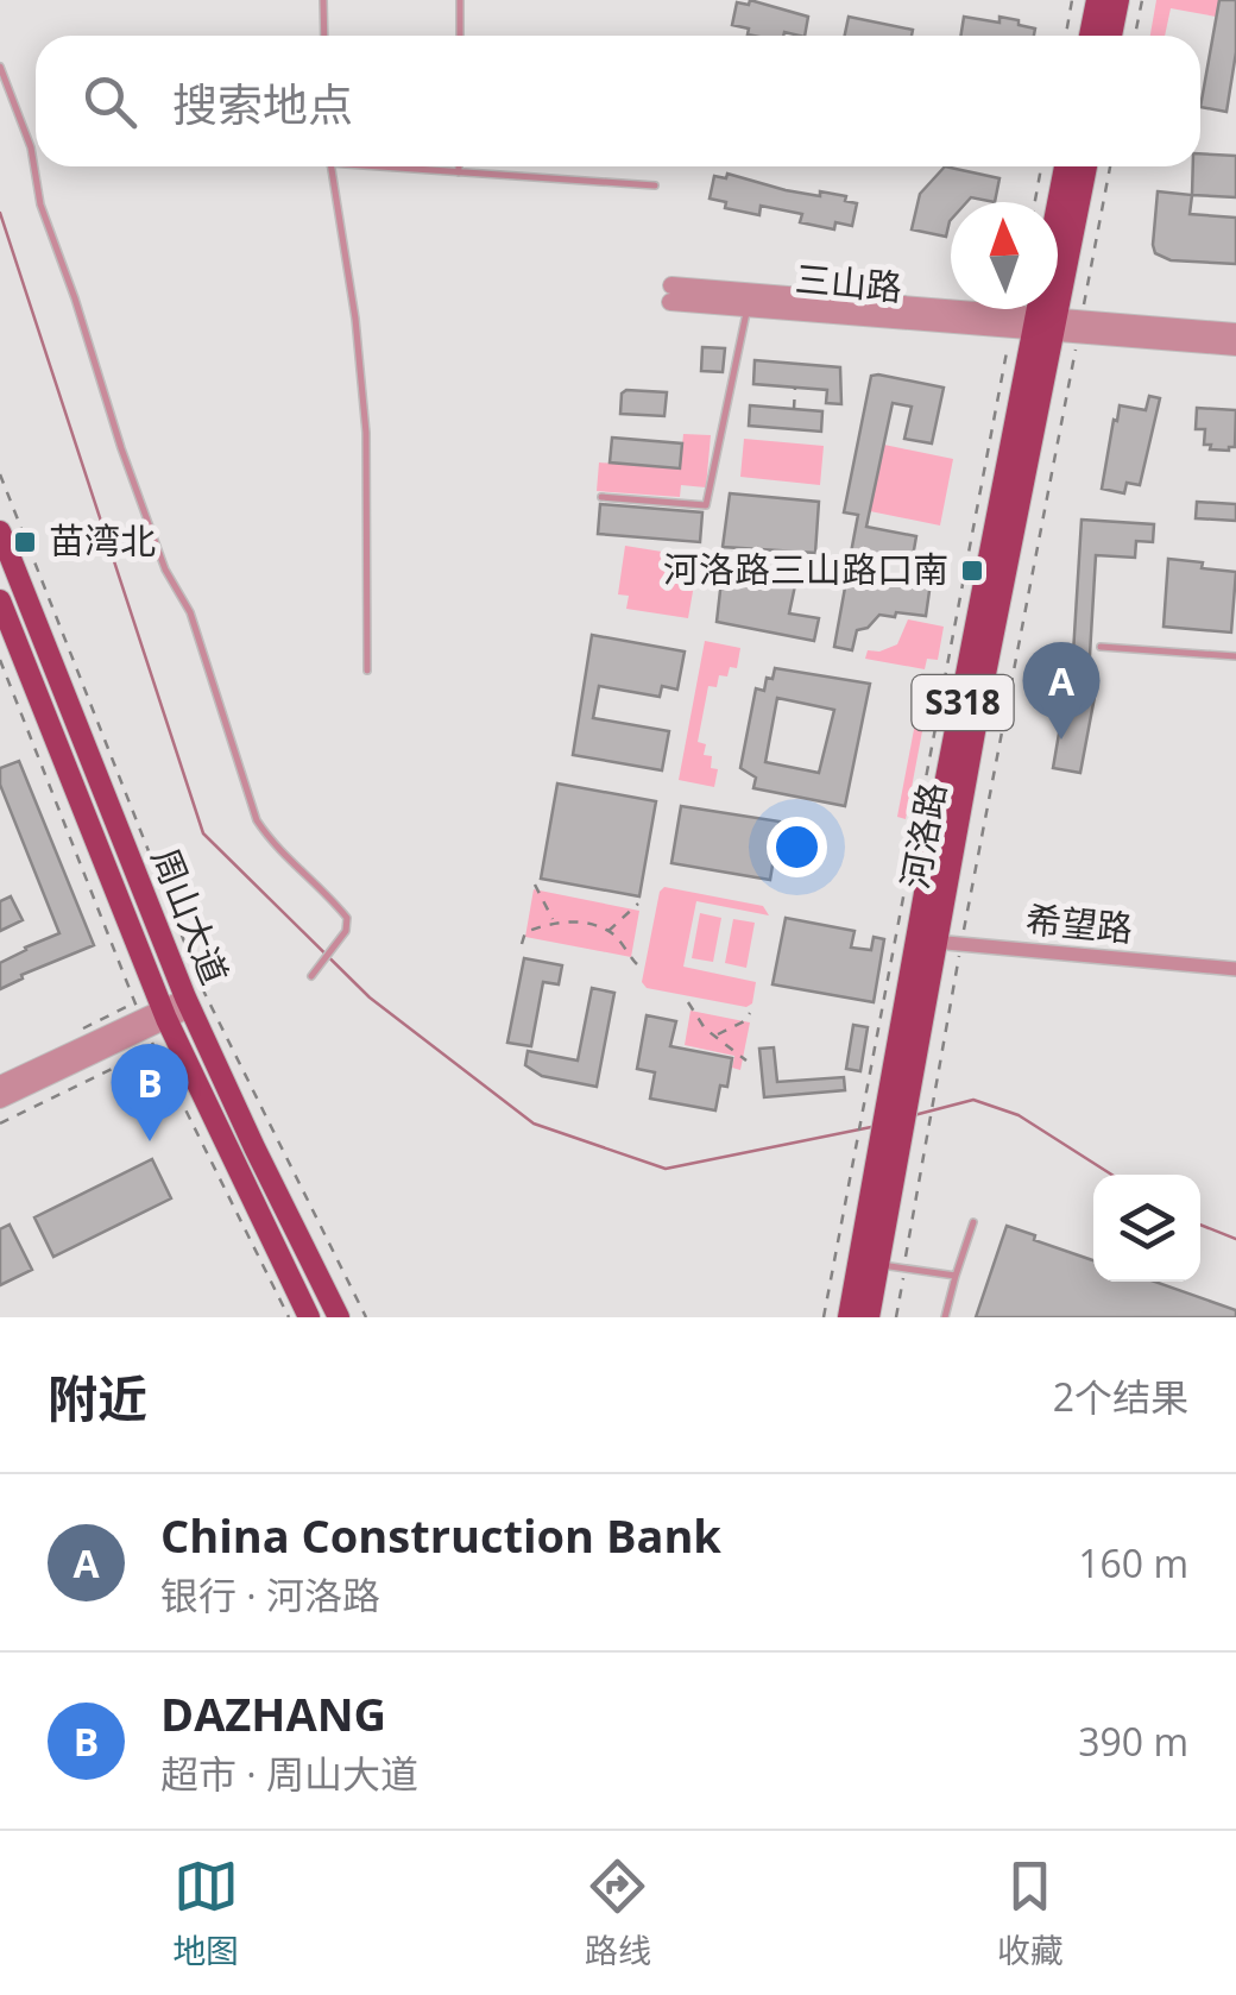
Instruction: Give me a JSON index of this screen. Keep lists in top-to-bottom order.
{
  "streets": {
    "main road": ["S318", "河洛路", "周山大道"],
    "street": ["三山路", "希望路"]
  },
  "crossings": [
    ["三山路", "河洛路"],
    ["河洛路", "希望路"]
  ],
  "places": {
    "transit": ["苗湾北", "河洛路三山路口南"]
  },
  "north": "top",
  "page": {
    "search": "搜索地点",
    "pins": ["A", "B"],
    "heading": ["附近", "2个结果"],
    "list": [
      {
        "mark": "A",
        "name": "China Construction Bank",
        "note": "银行 · 河洛路",
        "value": "160 m"
      },
      {
        "mark": "B",
        "name": "DAZHANG",
        "note": "超市 · 周山大道",
        "value": "390 m"
      }
    ],
    "nav": ["地图", "路线", "收藏"]
  }
}
